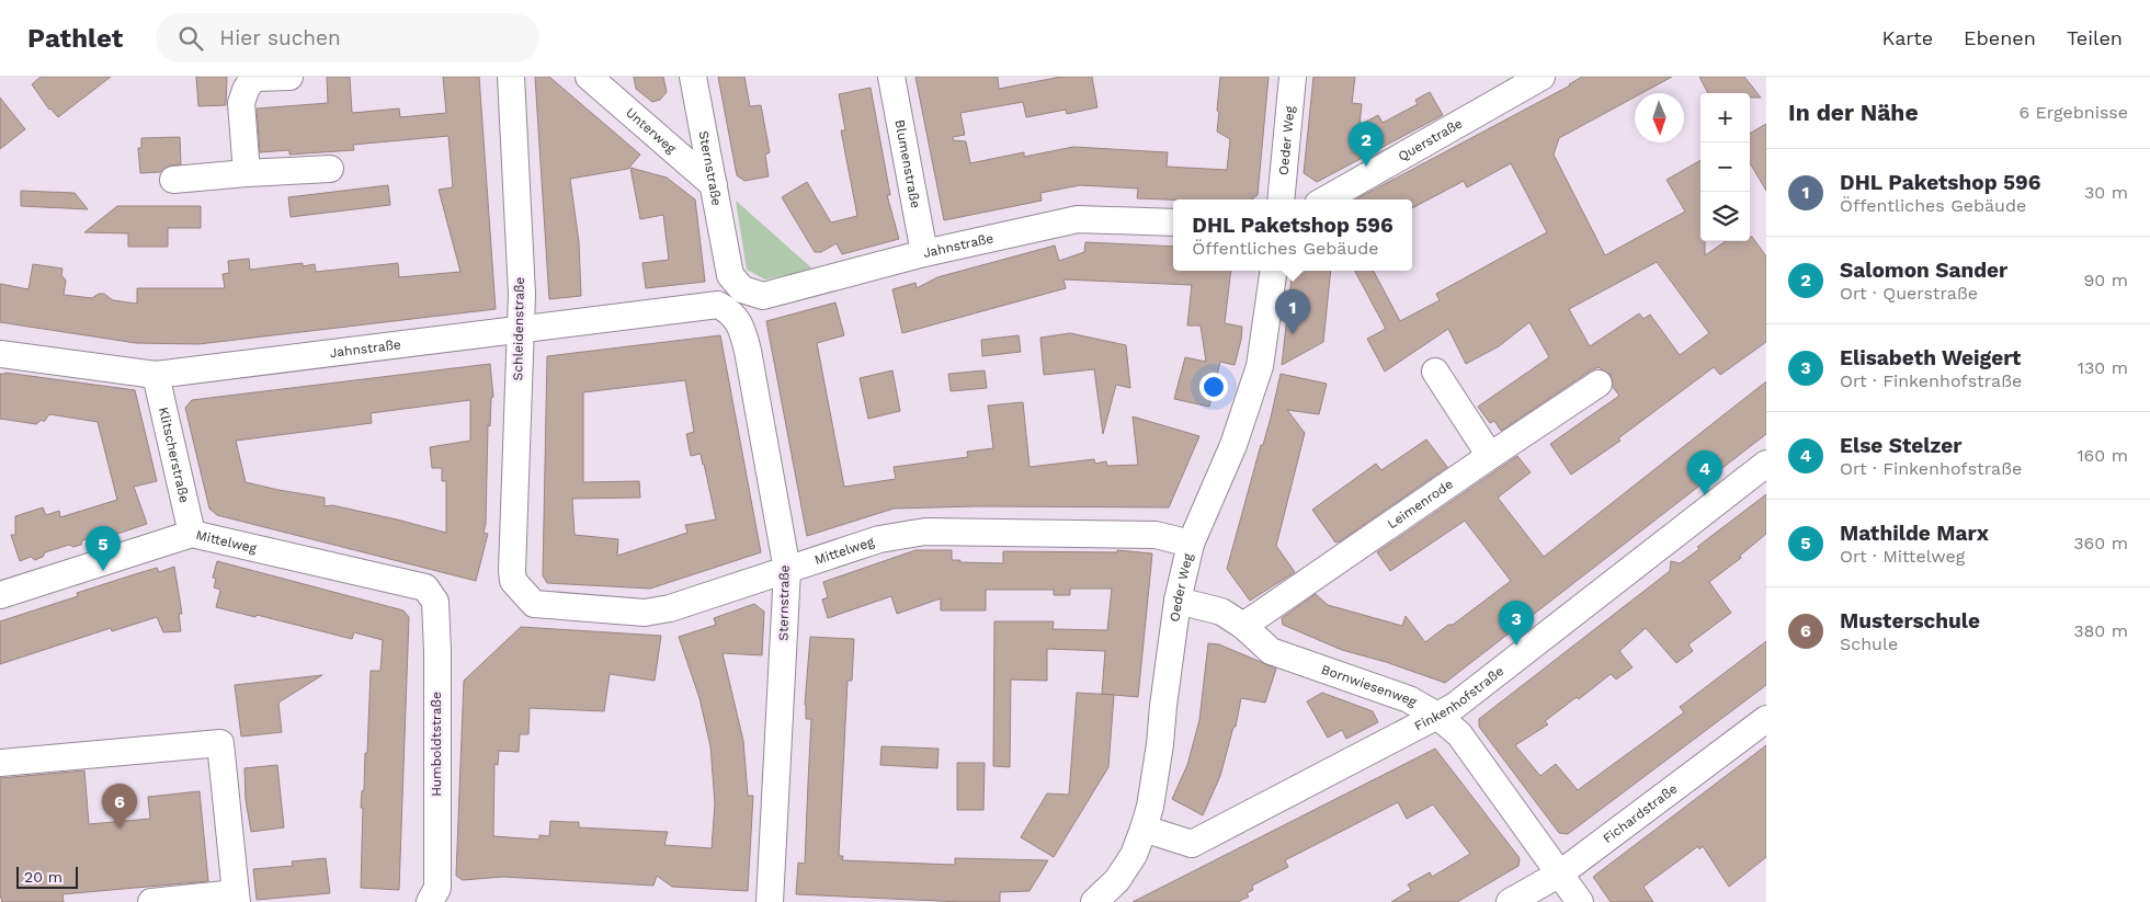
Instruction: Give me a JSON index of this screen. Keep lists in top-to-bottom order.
{
  "streets": {
    "street": [
      "Unterweg",
      "Oeder Weg",
      "Querstraße",
      "Blumenstraße",
      "Sternstraße",
      "Jahnstraße",
      "Schleidenstraße",
      "Klitscherstraße",
      "Leimenrode",
      "Mittelweg",
      "Bornwiesenweg",
      "Finkenhofstraße",
      "Humboldtstraße",
      "Fichardstraße"
    ]
  },
  "crossings": [
    ["Unterweg", "Sternstraße"],
    ["Oeder Weg", "Mittelweg"],
    ["Oeder Weg", "Bornwiesenweg"],
    ["Oeder Weg", "Finkenhofstraße"],
    ["Blumenstraße", "Jahnstraße"],
    ["Sternstraße", "Jahnstraße"],
    ["Sternstraße", "Mittelweg"],
    ["Jahnstraße", "Schleidenstraße"],
    ["Jahnstraße", "Klitscherstraße"],
    ["Schleidenstraße", "Mittelweg"],
    ["Klitscherstraße", "Mittelweg"],
    ["Leimenrode", "Bornwiesenweg"],
    ["Mittelweg", "Humboldtstraße"],
    ["Bornwiesenweg", "Finkenhofstraße"],
    ["Bornwiesenweg", "Fichardstraße"]
  ],
  "scale_bar": "20 m",
  "north": "bottom",
  "page": {
    "header": "Pathlet",
    "search": "Hier suchen",
    "nav": ["Karte", "Ebenen", "Teilen"],
    "heading": ["In der Nähe", "6 Ergebnisse"],
    "map_buttons": ["+", "−"],
    "pins": [
      "2",
      "1",
      "4",
      "5",
      "3",
      "6"
    ],
    "list": [
      {
        "mark": "1",
        "name": "DHL Paketshop 596",
        "note": "Öffentliches Gebäude",
        "value": "30 m"
      },
      {
        "mark": "2",
        "name": "Salomon Sander",
        "note": "Ort · Querstraße",
        "value": "90 m"
      },
      {
        "mark": "3",
        "name": "Elisabeth Weigert",
        "note": "Ort · Finkenhofstraße",
        "value": "130 m"
      },
      {
        "mark": "4",
        "name": "Else Stelzer",
        "note": "Ort · Finkenhofstraße",
        "value": "160 m"
      },
      {
        "mark": "5",
        "name": "Mathilde Marx",
        "note": "Ort · Mittelweg",
        "value": "360 m"
      },
      {
        "mark": "6",
        "name": "Musterschule",
        "note": "Schule",
        "value": "380 m"
      }
    ],
    "popup": ["DHL Paketshop 596", "Öffentliches Gebäude"],
    "scale": "20 m"
  }
}
